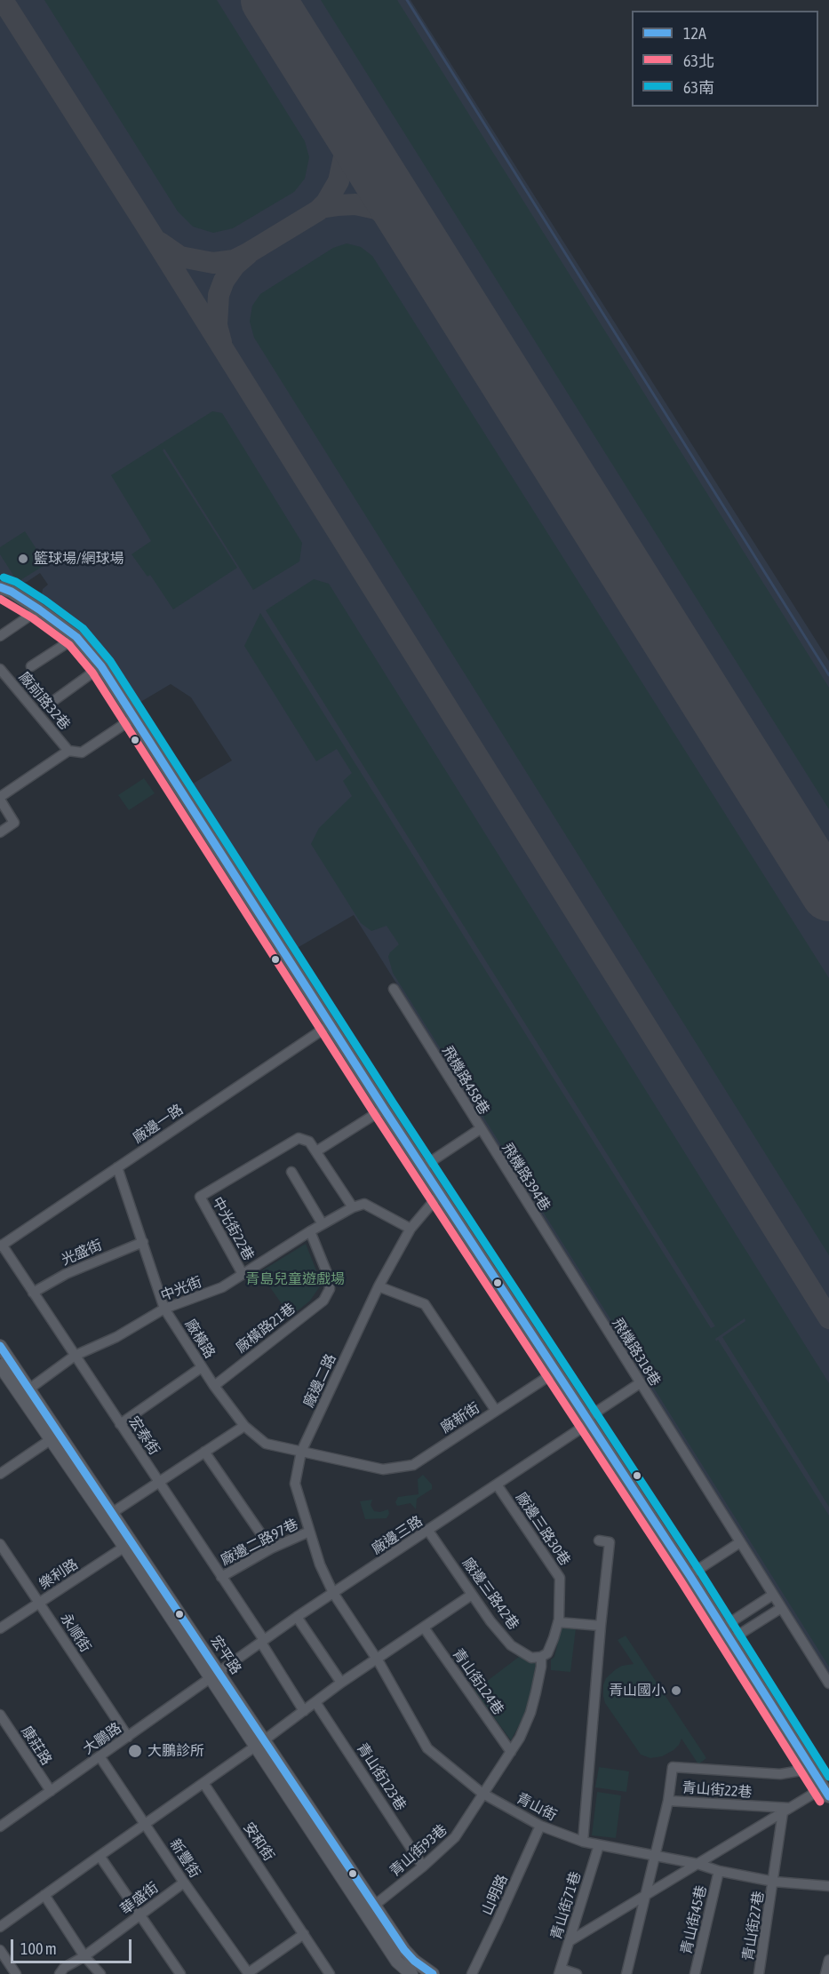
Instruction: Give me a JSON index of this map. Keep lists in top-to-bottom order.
{
  "streets": {
    "street": [
      "廠前路32巷",
      "飛機路458巷",
      "廠邊一路",
      "飛機路394巷",
      "中光街22巷",
      "光盛街",
      "中光街",
      "廠橫路21巷",
      "廠橫路",
      "飛機路318巷",
      "廠邊二路",
      "廠新街",
      "宏泰街",
      "廠邊三路30巷",
      "廠邊三路",
      "廠邊二路97巷",
      "樂利路",
      "廠邊三路42巷",
      "永順街",
      "宏平路",
      "青山街124巷",
      "大鵬路",
      "康莊路",
      "青山街123巷",
      "青山街22巷",
      "青山街",
      "安和街",
      "青山街93巷",
      "新豐街",
      "山明路",
      "華盛街",
      "青山街71巷",
      "青山街45巷",
      "青山街27巷"
    ]
  },
  "crossings": [
    ["飛機路458巷", "飛機路394巷"],
    ["廠邊一路", "廠橫路"],
    ["廠邊一路", "宏泰街"],
    ["飛機路394巷", "飛機路318巷"],
    ["中光街22巷", "中光街"],
    ["光盛街", "廠橫路"],
    ["光盛街", "宏泰街"],
    ["中光街", "廠橫路21巷"],
    ["中光街", "廠橫路"],
    ["中光街", "宏泰街"],
    ["中光街", "宏平路"],
    ["廠橫路21巷", "廠橫路"],
    ["廠橫路", "廠邊二路"],
    ["廠橫路", "廠新街"],
    ["飛機路318巷", "廠邊三路"],
    ["廠邊二路", "廠新街"],
    ["廠邊二路", "廠邊三路"],
    ["廠邊二路", "廠邊二路97巷"],
    ["廠邊二路", "青山街"],
    ["宏泰街", "廠邊三路"],
    ["宏泰街", "廠邊二路97巷"],
    ["廠邊三路30巷", "廠邊三路"],
    ["廠邊三路30巷", "廠邊三路42巷"],
    ["廠邊三路30巷", "青山街124巷"],
    ["廠邊三路30巷", "青山街"],
    ["廠邊三路30巷", "青山街93巷"],
    ["廠邊三路", "廠邊三路42巷"],
    ["廠邊三路", "宏平路"],
    ["廠邊三路", "大鵬路"],
    ["廠邊三路", "青山街"],
    ["樂利路", "永順街"],
    ["樂利路", "宏平路"],
    ["永順街", "大鵬路"],
    ["宏平路", "大鵬路"],
    ["宏平路", "青山街93巷"],
    ["大鵬路", "康莊路"],
    ["大鵬路", "新豐街"],
    ["青山街123巷", "青山街93巷"],
    ["青山街22巷", "青山街"],
    ["青山街", "青山街93巷"],
    ["青山街", "山明路"],
    ["青山街", "青山街71巷"],
    ["青山街", "青山街45巷"],
    ["青山街", "青山街27巷"],
    ["新豐街", "華盛街"]
  ],
  "parks": ["青島兒童遊戲場"],
  "places": ["籃球場/網球場", "青山國小", "大鵬診所"],
  "lines": ["transit line 63南", "transit line 12A", "transit line 63北"],
  "legend": ["12A", "63北", "63南"],
  "scale_bar": "100 m"
}
